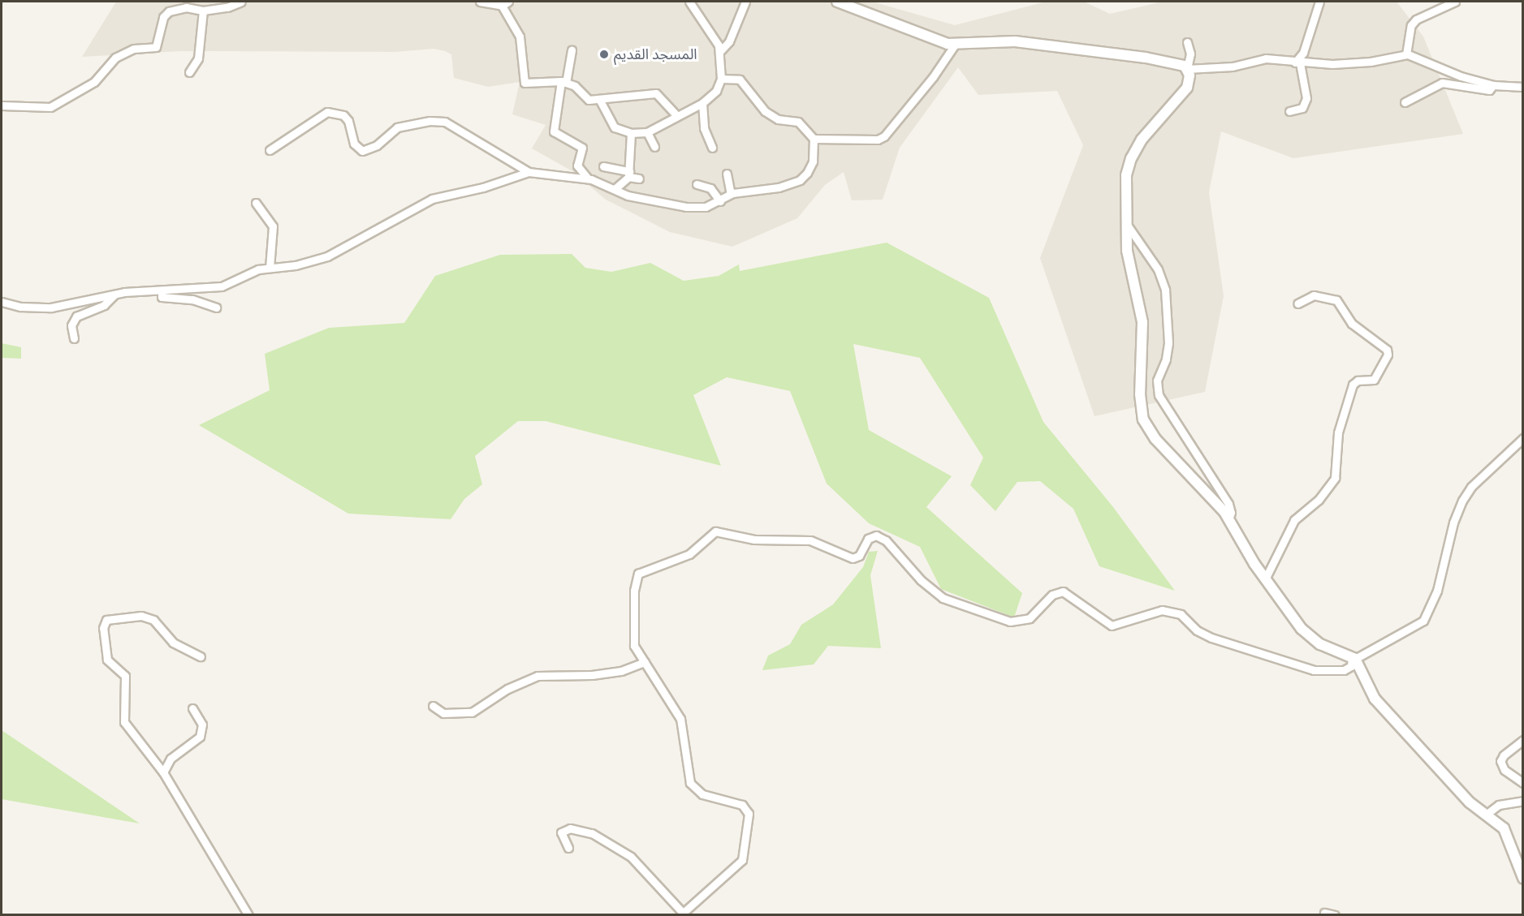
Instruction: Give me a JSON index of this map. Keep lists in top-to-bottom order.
{
  "places": ["المسجد القديم"]
}
